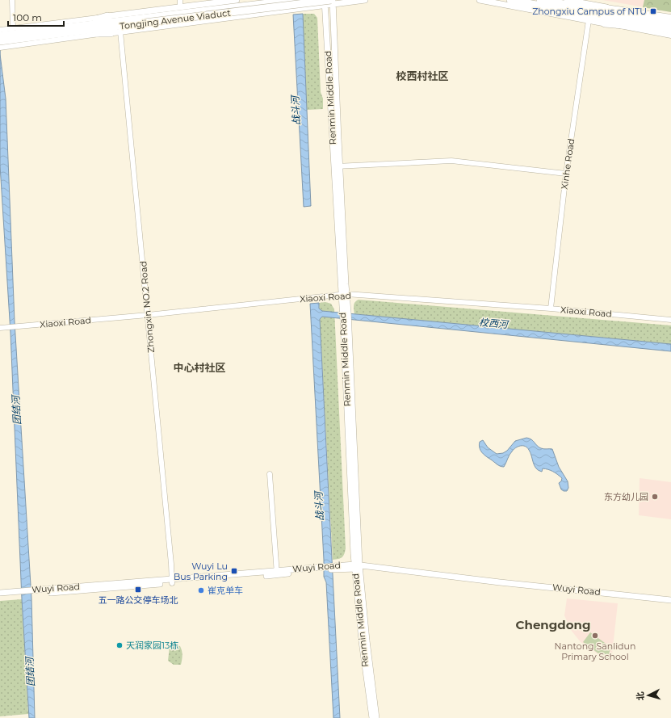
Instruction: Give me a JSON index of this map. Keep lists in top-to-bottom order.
{
  "streets": {
    "highway": ["Tongjing Avenue Viaduct"],
    "main road": ["Renmin Middle Road", "Wuyi Road"],
    "street": ["Xinhe Road", "Xiaoxi Road", "Zhongxin NO.2 Road"]
  },
  "crossings": [
    ["Tongjing Avenue Viaduct", "Renmin Middle Road"],
    ["Renmin Middle Road", "Xiaoxi Road"],
    ["Renmin Middle Road", "Wuyi Road"],
    ["Xinhe Road", "Xiaoxi Road"],
    ["Xiaoxi Road", "Zhongxin NO.2 Road"],
    ["Zhongxin NO.2 Road", "Wuyi Road"]
  ],
  "districts": ["校西村社区", "中心村社区", "Chengdong"],
  "water": ["战斗河", "校西河", "团结河"],
  "places": {
    "transit": ["Zhongxiu Campus of NTU", "Wuyi Lu Bus Parking", "五一路公交停车场北"],
    "other": [
      "东方幼儿园",
      "崔克单车",
      "Nantong Sanlidun Primary School",
      "天润家园13栋"
    ]
  },
  "scale_bar": "100 m",
  "north": "left"
}
